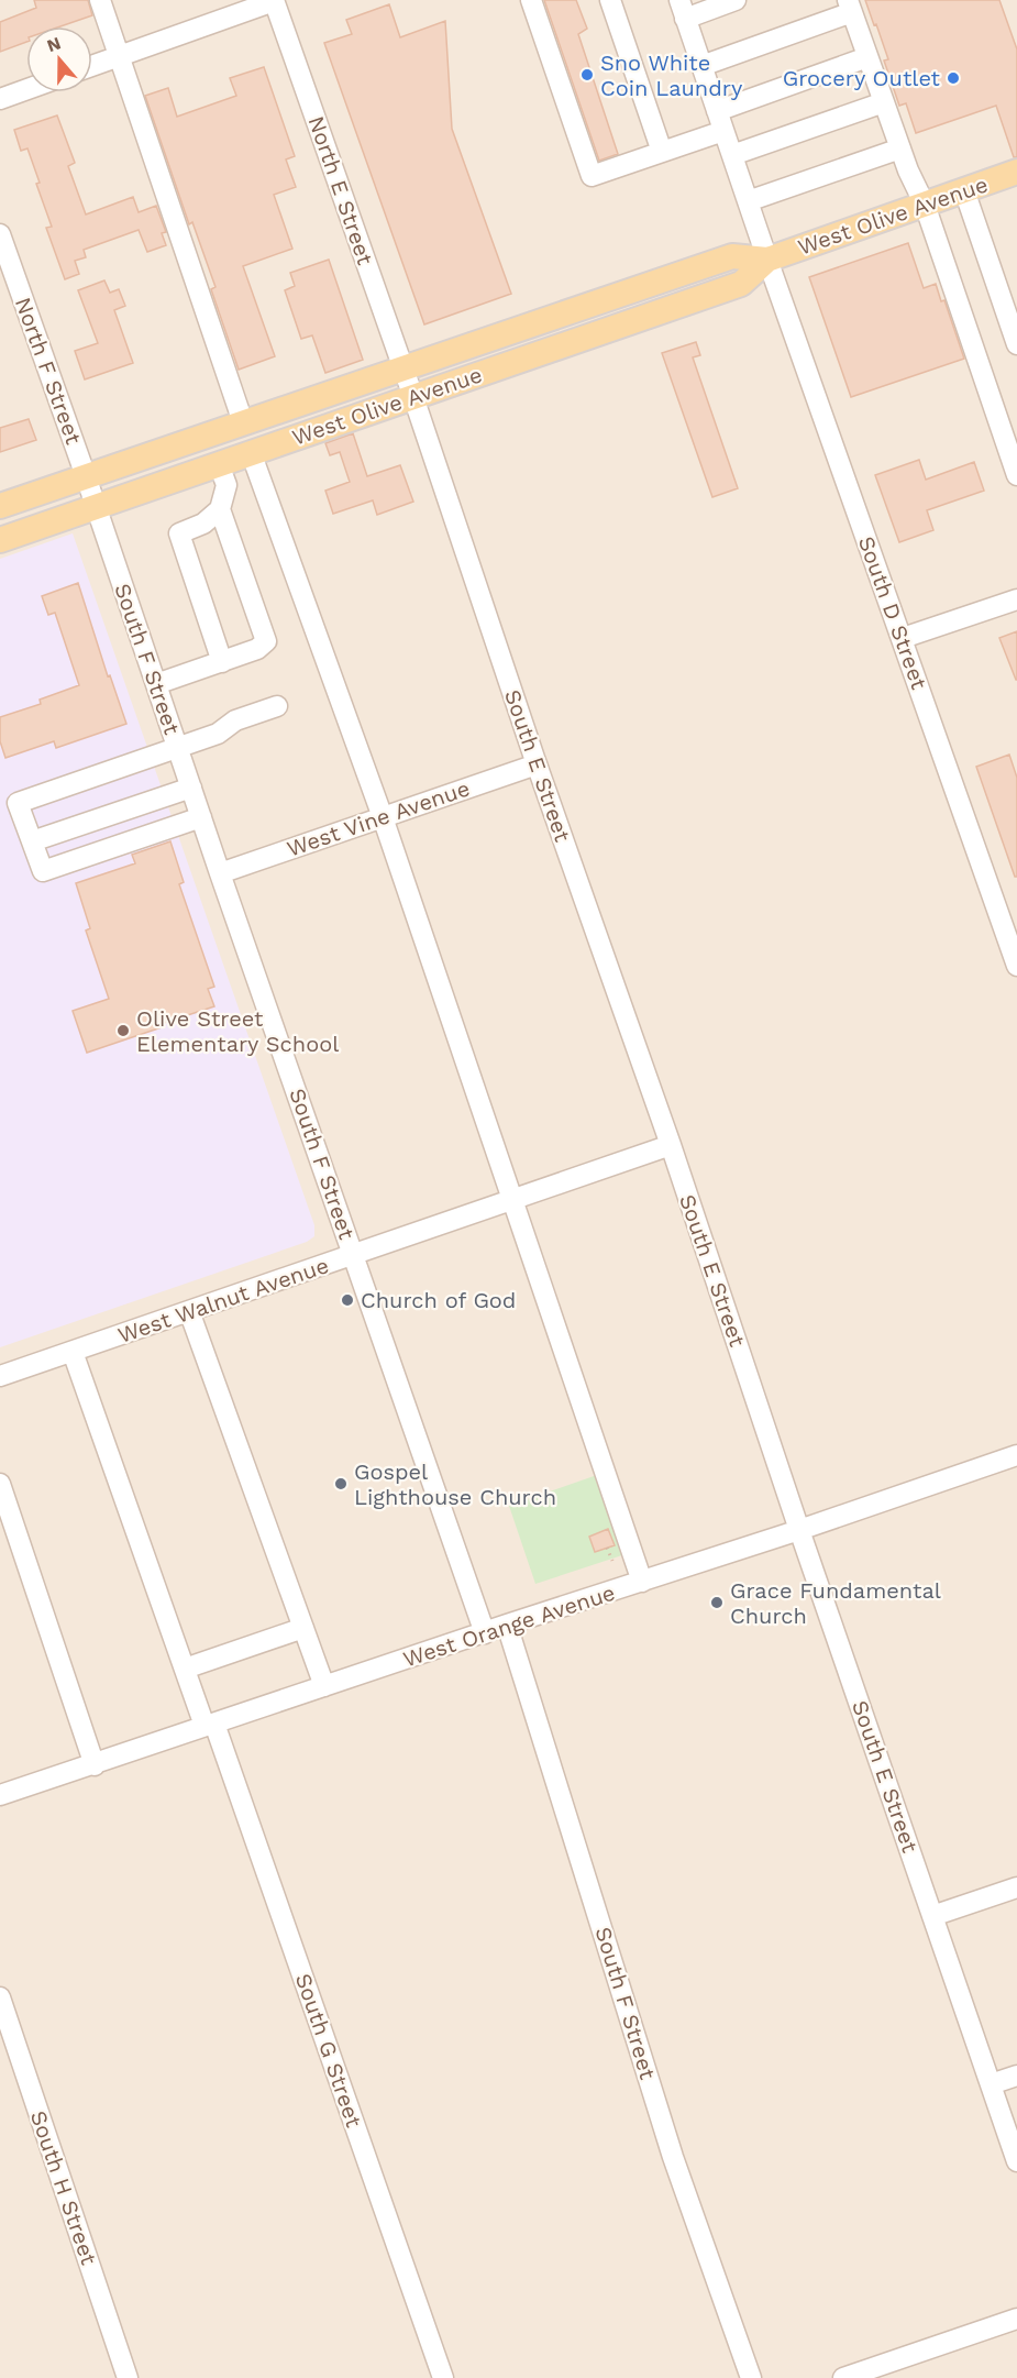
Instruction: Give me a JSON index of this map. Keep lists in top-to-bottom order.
{
  "streets": {
    "main road": ["West Olive Avenue"],
    "street": [
      "North E Street",
      "North F Street",
      "South D Street",
      "South F Street",
      "South E Street",
      "West Vine Avenue",
      "West Walnut Avenue",
      "West Orange Avenue",
      "South G Street",
      "South H Street"
    ]
  },
  "crossings": [
    ["North E Street", "West Olive Avenue"],
    ["North E Street", "South E Street"],
    ["West Olive Avenue", "North F Street"],
    ["West Olive Avenue", "South D Street"],
    ["West Olive Avenue", "South F Street"],
    ["West Olive Avenue", "South E Street"],
    ["North F Street", "South F Street"],
    ["South F Street", "West Vine Avenue"],
    ["South F Street", "West Walnut Avenue"],
    ["South F Street", "West Orange Avenue"],
    ["South E Street", "West Vine Avenue"],
    ["South E Street", "West Walnut Avenue"],
    ["South E Street", "West Orange Avenue"],
    ["West Walnut Avenue", "South G Street"],
    ["West Orange Avenue", "South G Street"]
  ],
  "places": [
    "Sno White Coin Laundry",
    "Grocery Outlet",
    "Olive Street Elementary School",
    "Church of God",
    "Gospel Lighthouse Church",
    "Grace Fundamental Church"
  ],
  "north": "top"
}
